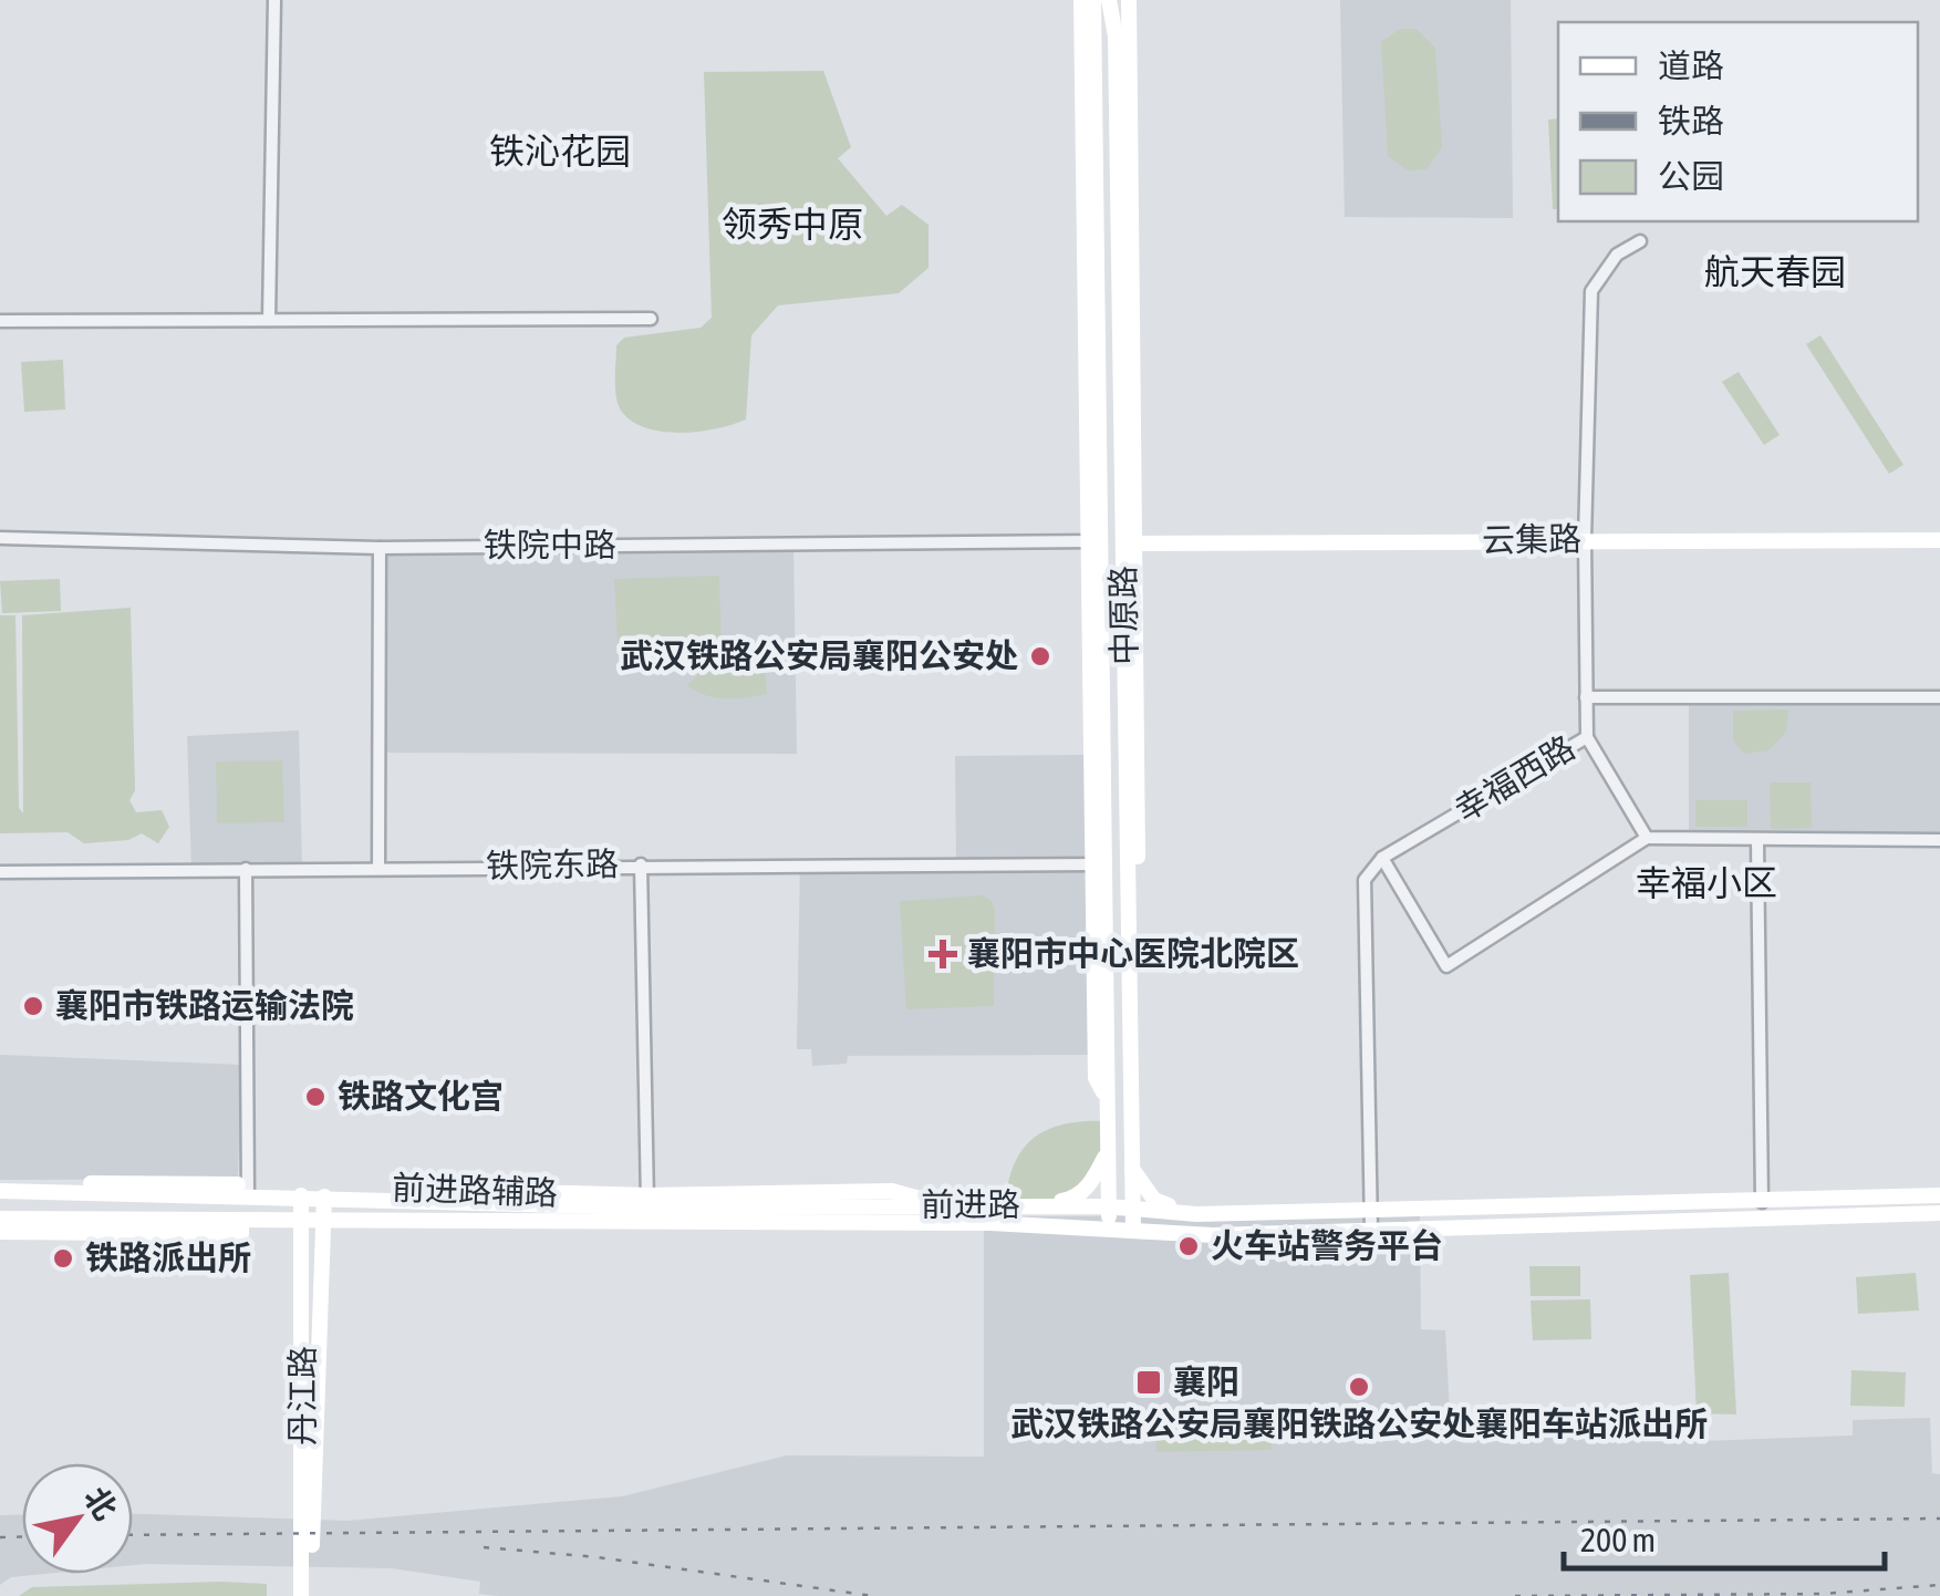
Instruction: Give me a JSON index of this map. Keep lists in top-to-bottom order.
{
  "streets": {
    "main road": [
      "云集路",
      "中原路",
      "前进路辅路",
      "前进路",
      "丹江路"
    ],
    "street": ["铁院中路", "幸福西路", "铁院东路"]
  },
  "crossings": [
    ["云集路", "中原路"],
    ["云集路", "幸福西路"],
    ["铁院中路", "中原路"],
    ["中原路", "铁院东路"],
    ["中原路", "前进路"],
    ["前进路辅路", "前进路"],
    ["前进路", "丹江路"]
  ],
  "districts": [
    "铁沁花园",
    "领秀中原",
    "航天春园",
    "幸福小区"
  ],
  "places": {
    "other": [
      "武汉铁路公安局襄阳公安处",
      "襄阳市铁路运输法院",
      "铁路文化宫",
      "火车站警务平台",
      "铁路派出所",
      "武汉铁路公安局襄阳铁路公安处襄阳车站派出所"
    ],
    "health": ["襄阳市中心医院北院区"],
    "transit": ["襄阳"]
  },
  "legend": ["道路", "铁路", "公园"],
  "scale_bar": "200 m",
  "north": "top right"
}
